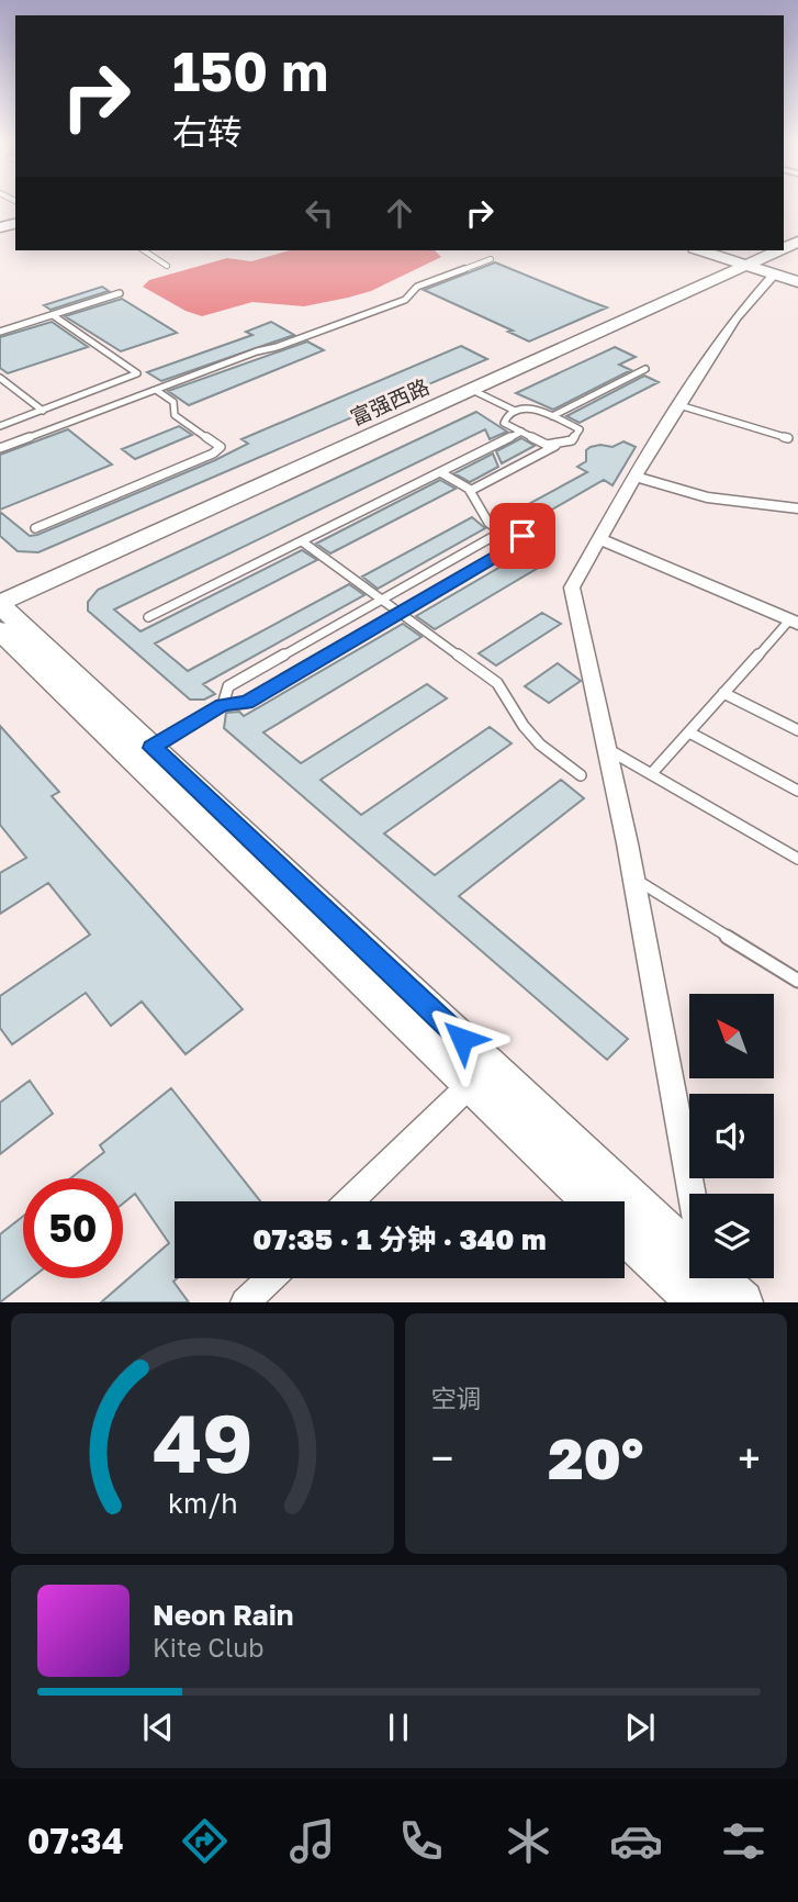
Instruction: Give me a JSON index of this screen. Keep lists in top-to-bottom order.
{
  "streets": {
    "main road": ["富强西路"]
  },
  "north": "top left",
  "page": {
    "turn": ["150 m", "右转"],
    "limit": "50",
    "trip": "07:35 · 1 分钟 · 340 m",
    "tile": "空调",
    "heat": ["−", "20°", "+"],
    "song": ["Neon Rain", "Kite Club"],
    "tabs": "07:34",
    "gauge": ["49", "km/h"]
  }
}
